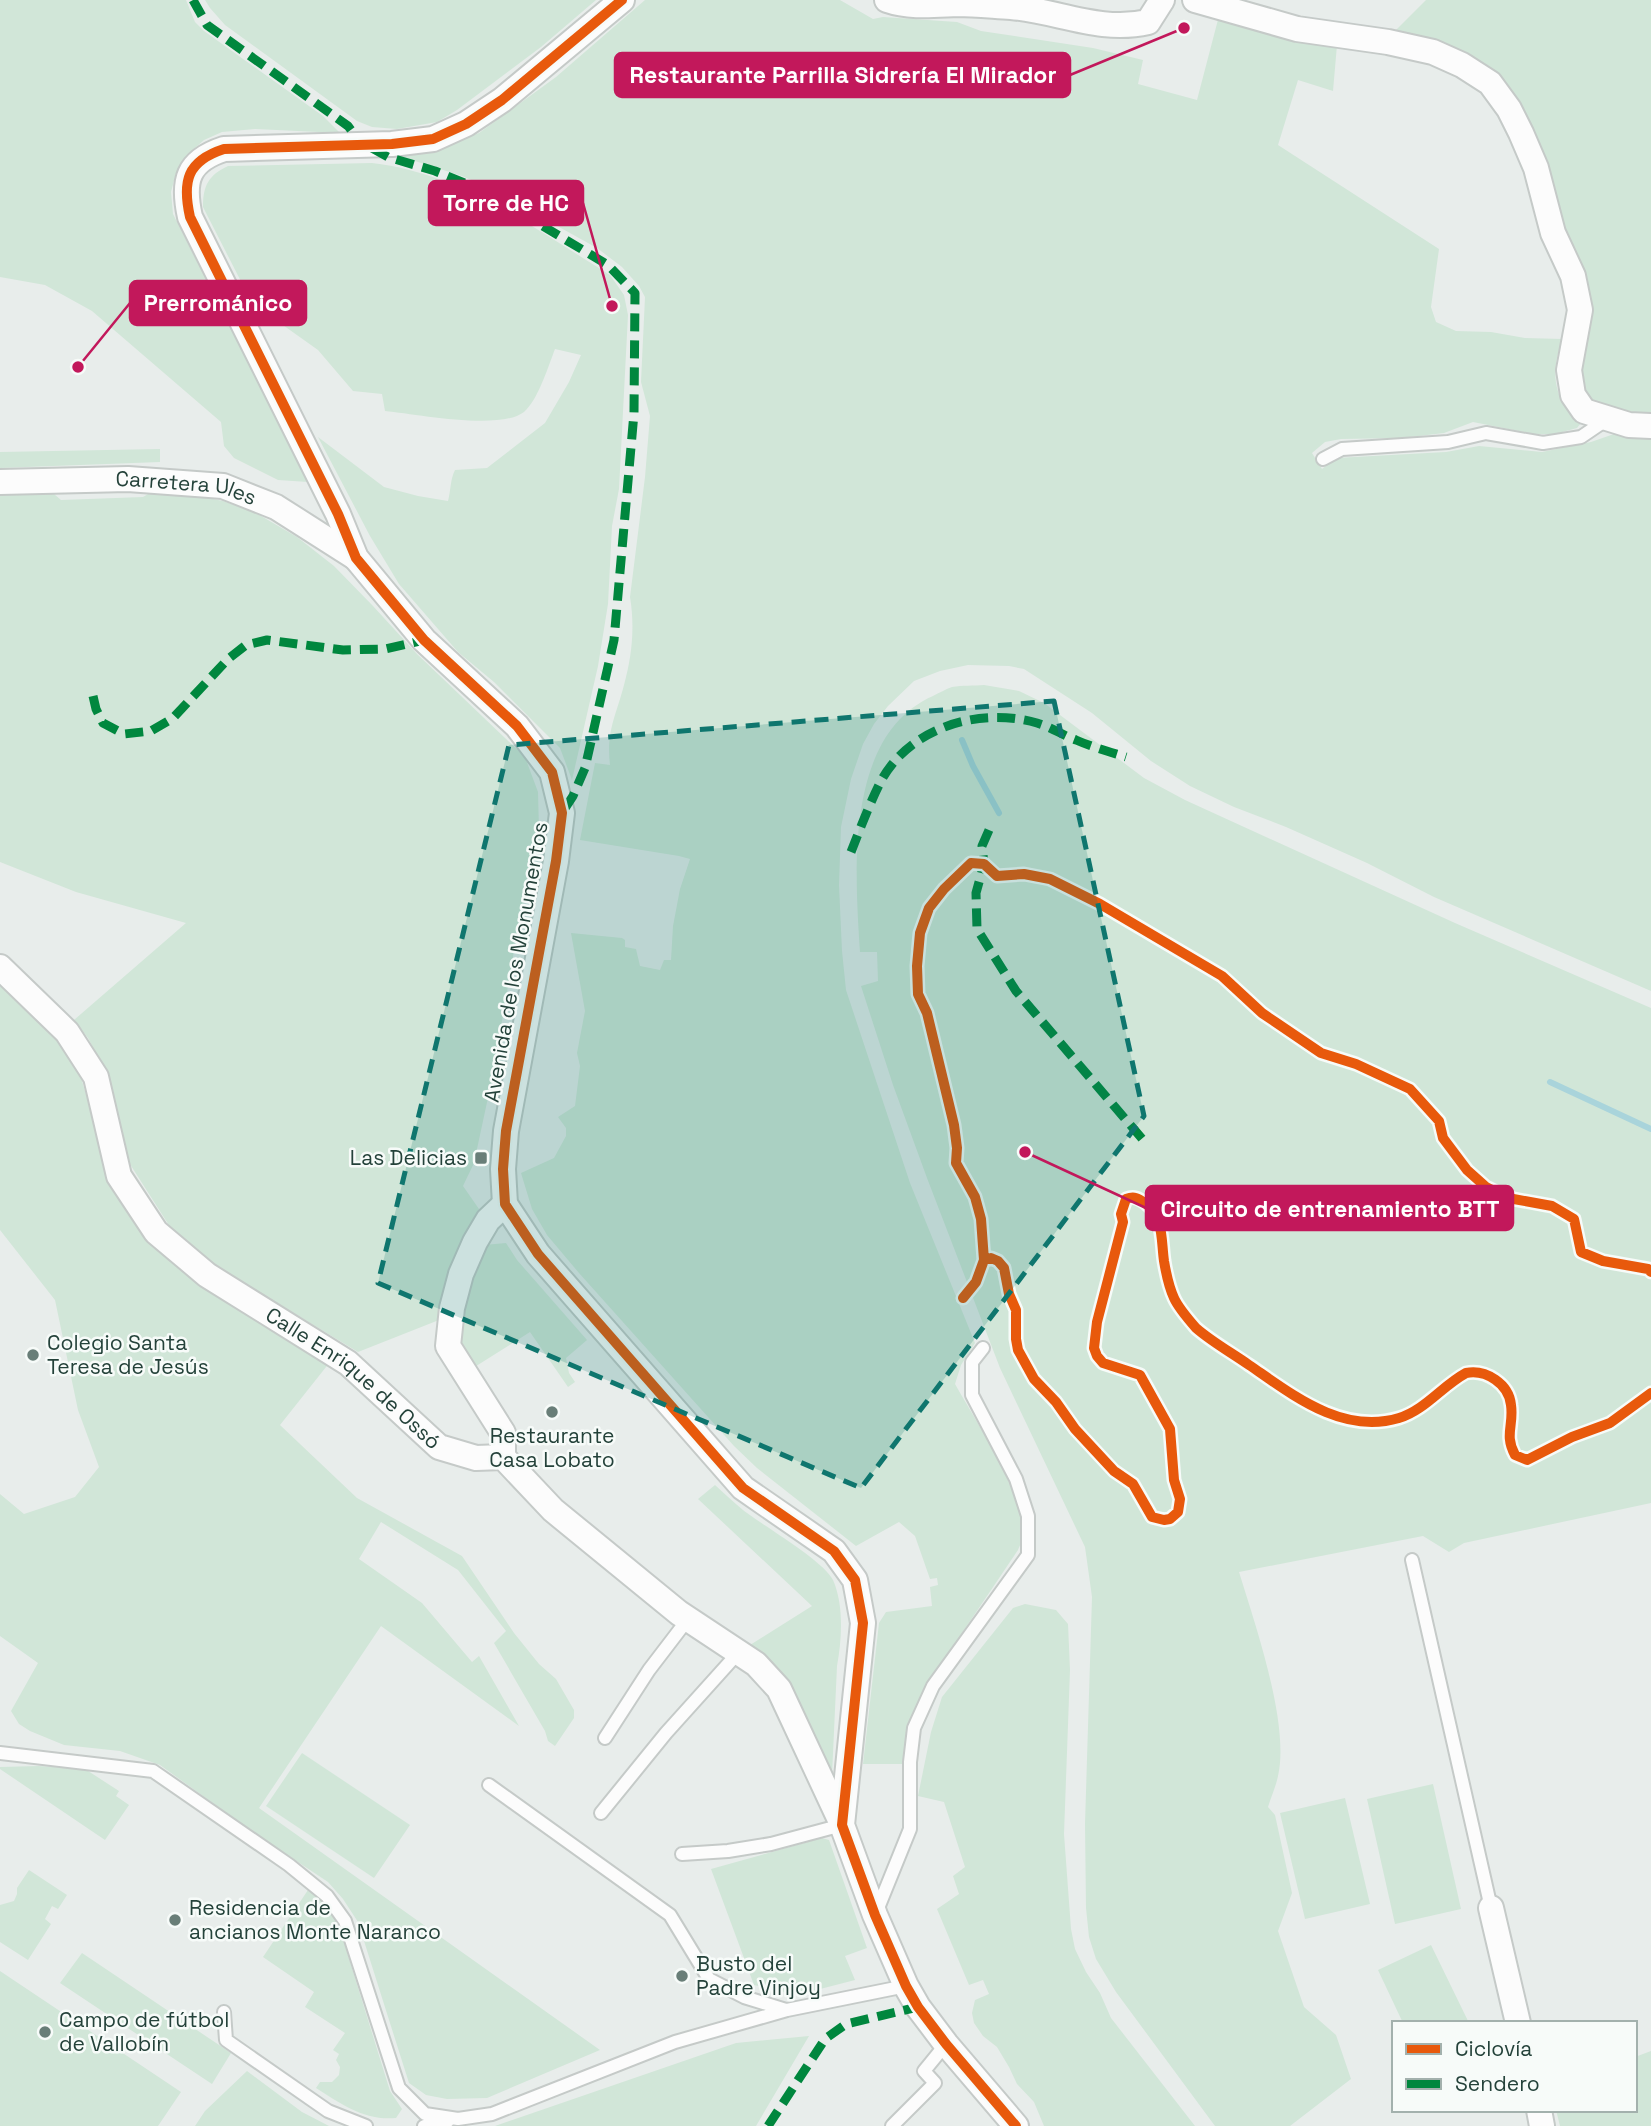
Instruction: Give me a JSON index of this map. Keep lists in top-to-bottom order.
{
  "streets": {
    "street": ["Carretera Ules", "Avenida de los Monumentos", "Calle Enrique de Ossó"]
  },
  "crossings": [
    ["Carretera Ules", "Avenida de los Monumentos"]
  ],
  "places": {
    "other": [
      "Restaurante Parrilla Sidrería El Mirador",
      "Torre de HC",
      "Prerrománico",
      "Circuito de entrenamiento BTT",
      "Colegio Santa Teresa de Jesús",
      "Restaurante Casa Lobato",
      "Residencia de ancianos Monte Naranco",
      "Busto del Padre Vinjoy",
      "Campo de fútbol de Vallobín"
    ],
    "transit": ["Las Delicias"]
  },
  "legend": ["Ciclovía", "Sendero"]
}
